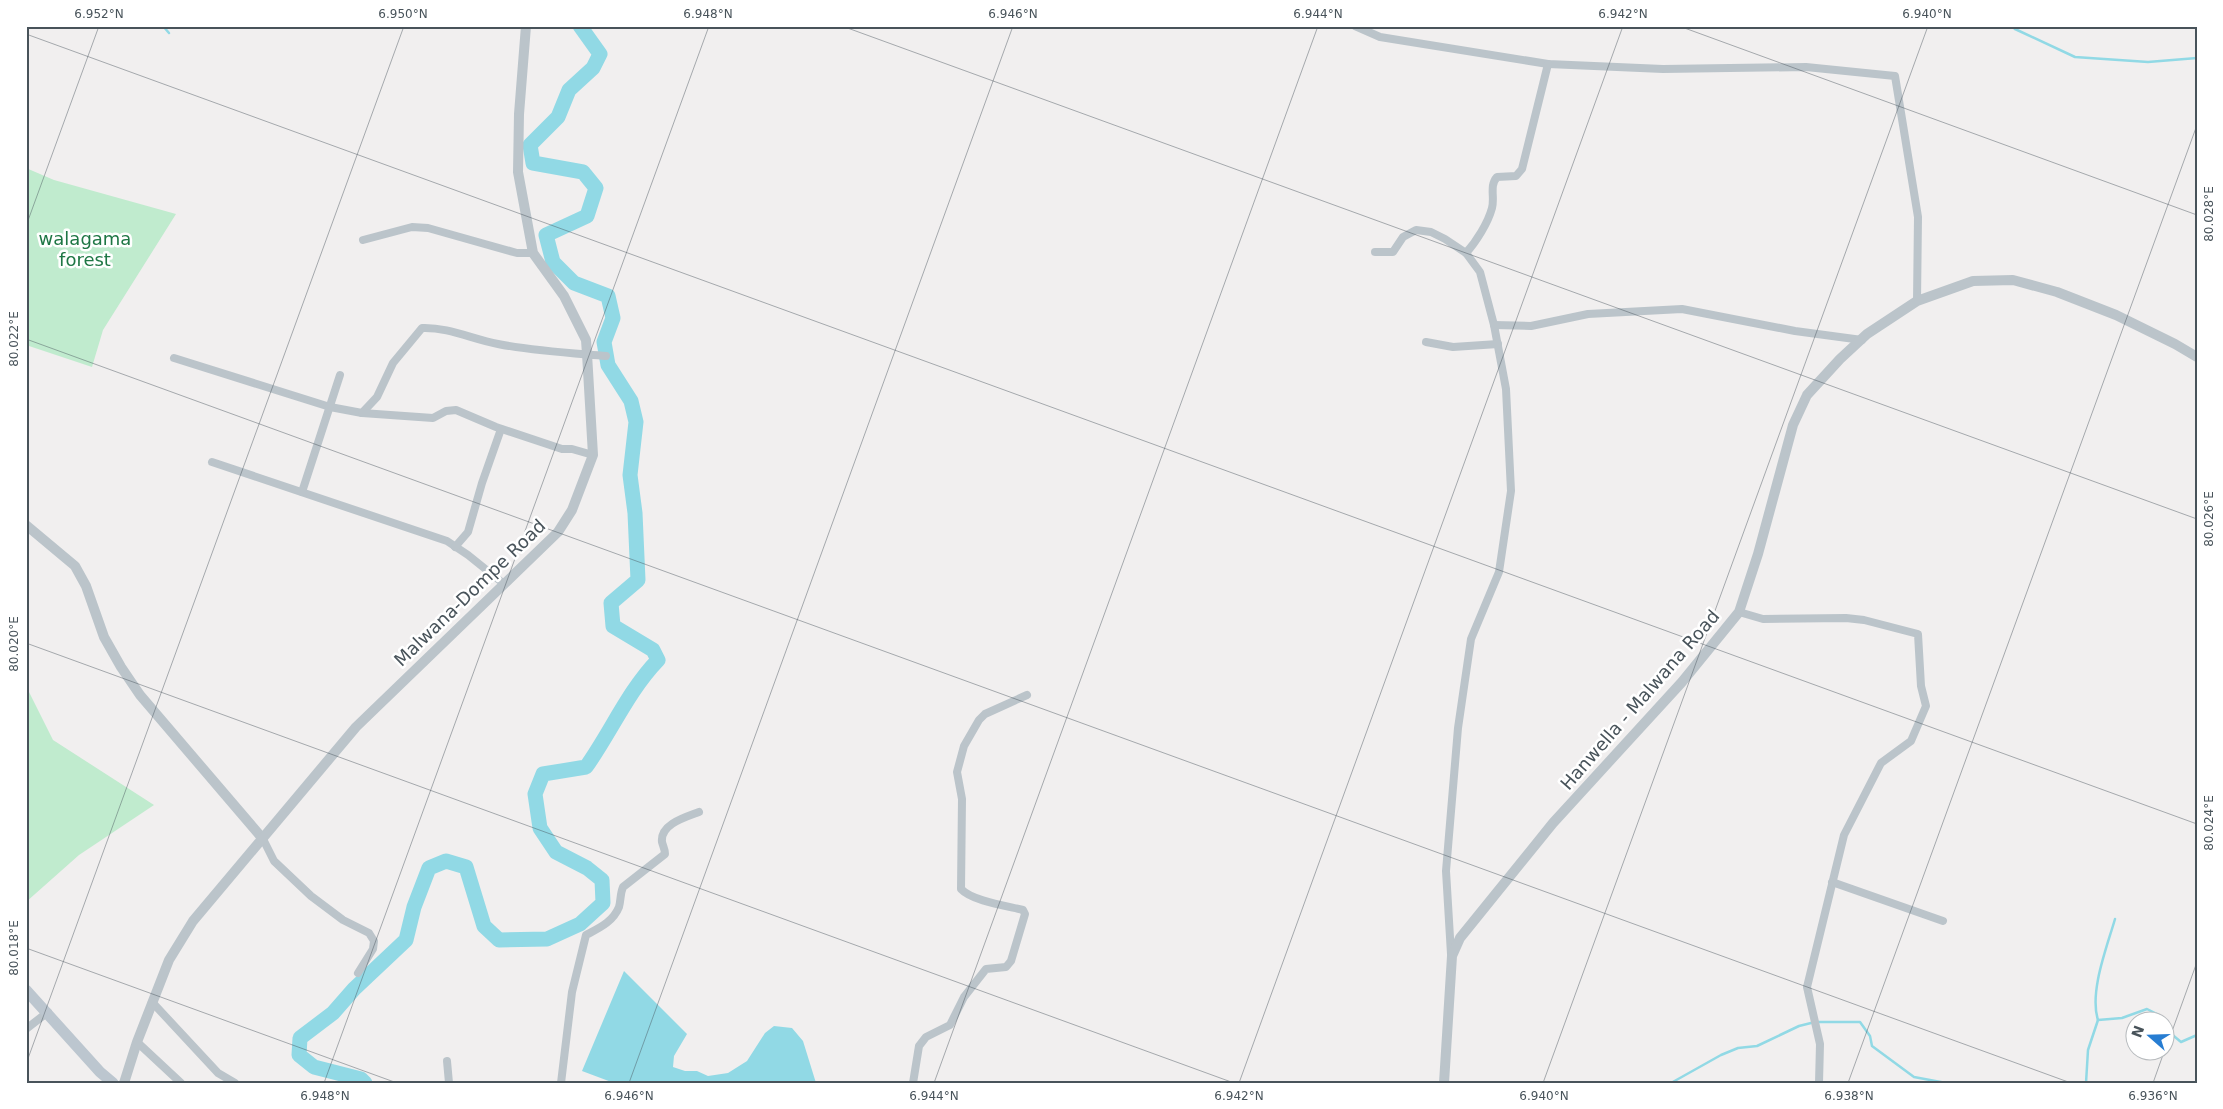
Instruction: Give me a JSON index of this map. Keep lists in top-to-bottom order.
{
  "streets": {
    "street": ["Malwana-Dompe Road", "Hanwella - Malwana Road"]
  },
  "parks": ["walagama forest"],
  "north": "left",
  "coordinates": [
    "6.952°N",
    "6.950°N",
    "6.948°N",
    "6.946°N",
    "6.944°N",
    "6.942°N",
    "6.940°N",
    "80.028°E",
    "80.022°E",
    "80.026°E",
    "80.020°E",
    "80.024°E",
    "80.018°E",
    "6.938°N",
    "6.936°N"
  ]
}
